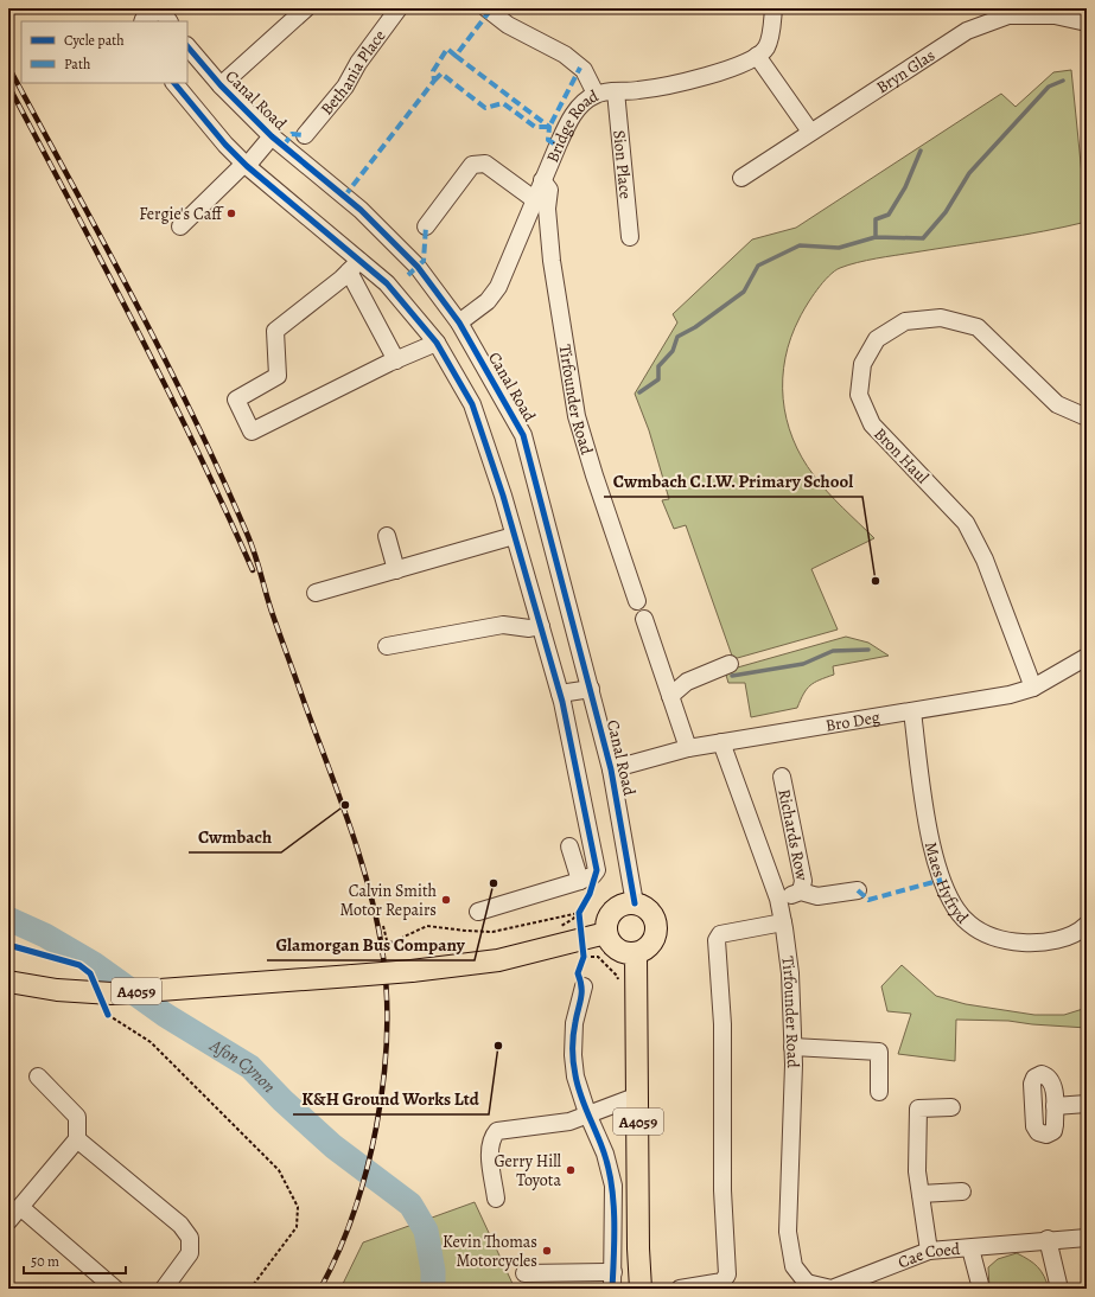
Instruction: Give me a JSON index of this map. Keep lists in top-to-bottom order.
{
  "streets": {
    "main road": ["A4059"],
    "street": [
      "Bryn Glas",
      "Bethania Place",
      "Canal Road",
      "Bridge Road",
      "Sion Place",
      "Tirfounder Road",
      "Bron Haul",
      "Bro Deg",
      "Richards Row",
      "Maes Hyfryd",
      "Cae Coed"
    ]
  },
  "crossings": [
    ["Canal Road", "Bridge Road"],
    ["Canal Road", "Bro Deg"],
    ["Canal Road", "A4059"],
    ["Bridge Road", "Sion Place"],
    ["Bridge Road", "Tirfounder Road"],
    ["Tirfounder Road", "Bro Deg"],
    ["Tirfounder Road", "Cae Coed"],
    ["Bron Haul", "Bro Deg"],
    ["Bro Deg", "Maes Hyfryd"]
  ],
  "water": ["Afon Cynon"],
  "places": [
    "Fergie's Caff",
    "Cwmbach C.I.W. Primary School",
    "Cwmbach",
    "Glamorgan Bus Company",
    "Calvin Smith Motor Repairs",
    "K&H Ground Works Ltd",
    "Gerry Hill Toyota",
    "Kevin Thomas Motorcycles"
  ],
  "legend": ["Cycle path", "Path"],
  "scale_bar": "50 m"
}
